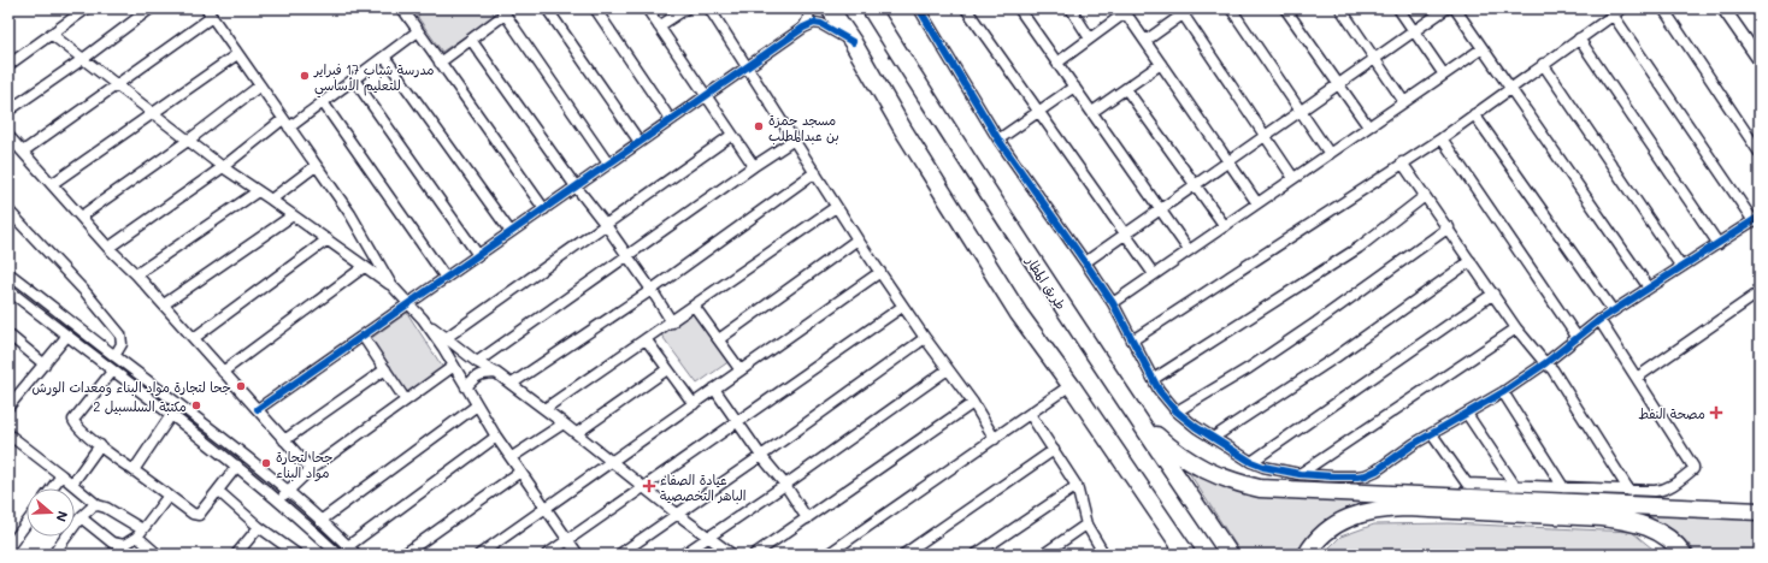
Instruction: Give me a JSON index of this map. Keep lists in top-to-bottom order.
{
  "streets": {
    "highway": ["طريق المطار"]
  },
  "places": {
    "other": [
      "مدرسة شباب 17 فبراير للتعليم الأساسي",
      "مسجد حمزة بن عبدالمطلب",
      "جحا لتجارة مواد البناء ومعدات الورش",
      "مكتبة السلسبيل 2",
      "جحا لتجارة مواد البناء"
    ],
    "health": ["مصحة النفط", "عيادة الصفاء الباهر التخصصية"]
  },
  "north": "right"
}
